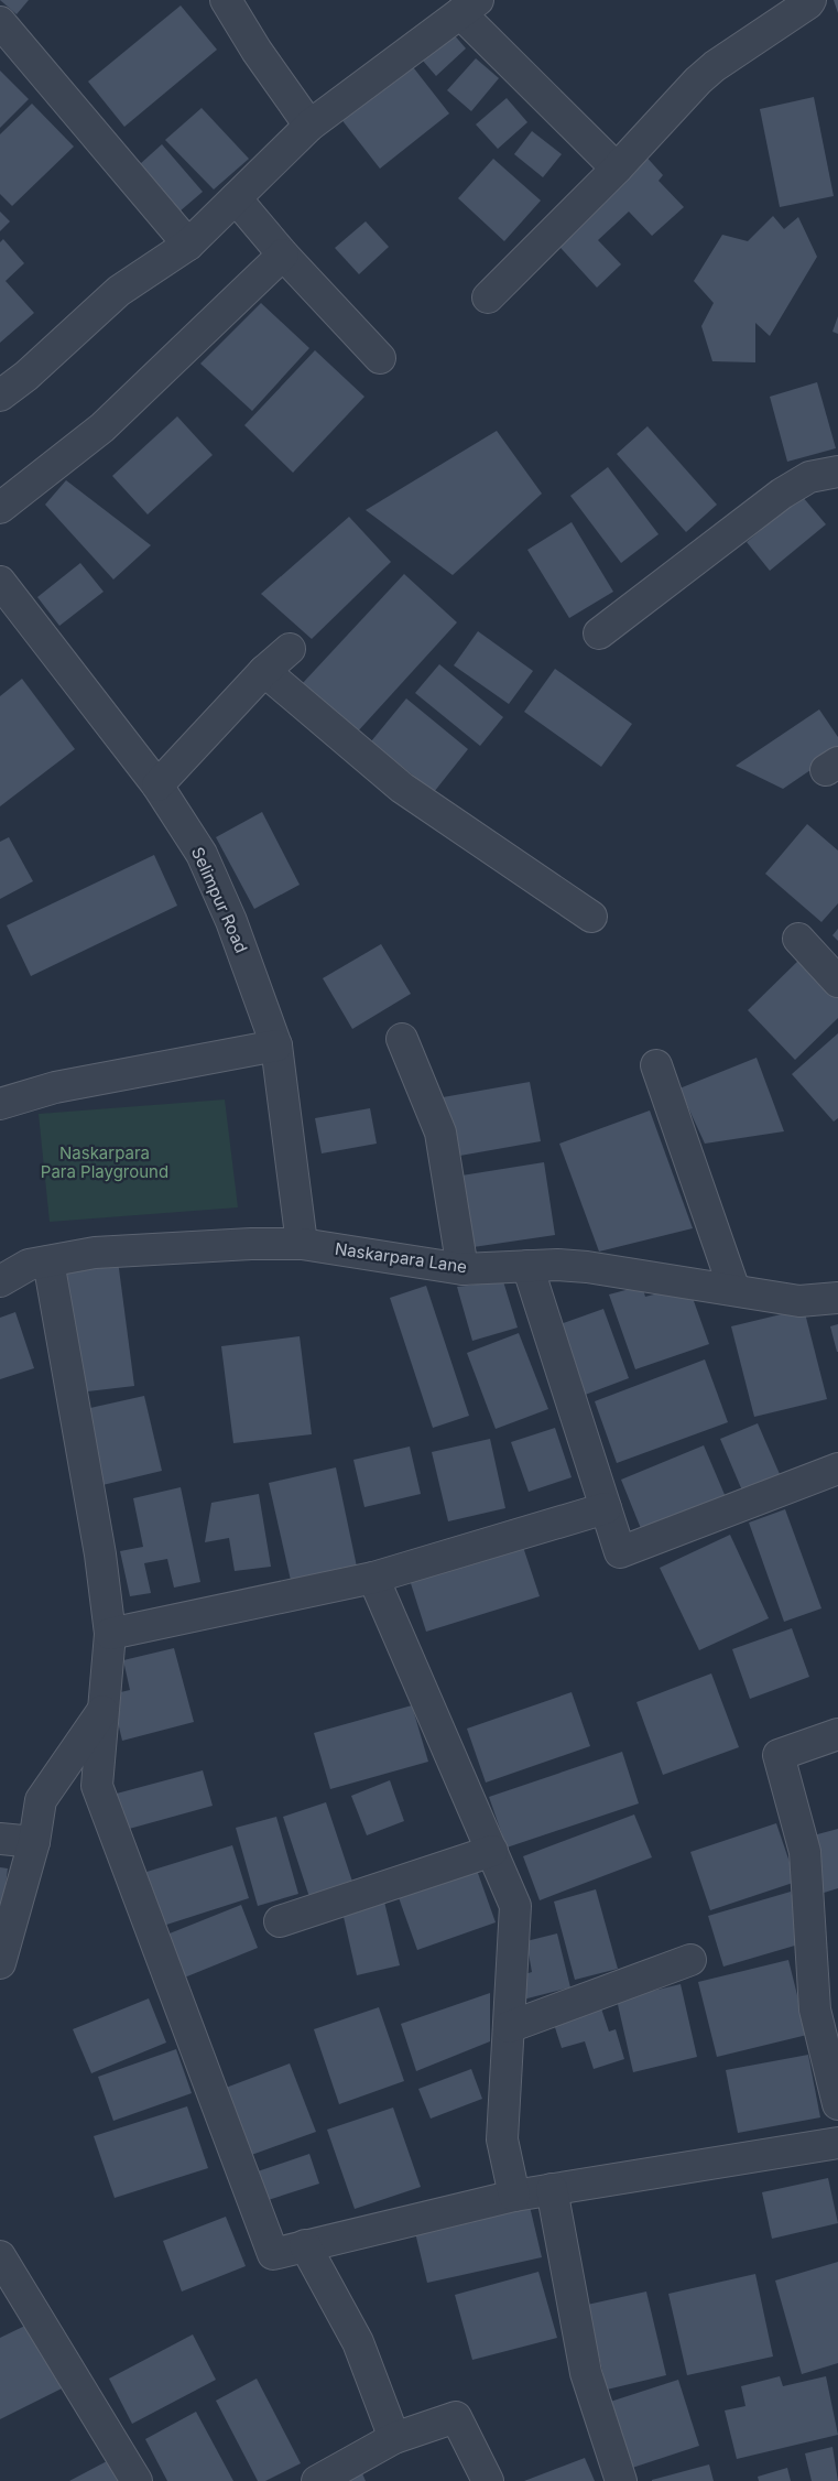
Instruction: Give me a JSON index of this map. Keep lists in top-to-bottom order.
{
  "streets": {
    "street": ["Selimpur Road", "Naskarpara Lane"]
  },
  "crossings": [
    ["Selimpur Road", "Naskarpara Lane"]
  ],
  "parks": ["Naskarpara Para Playground"]
}
